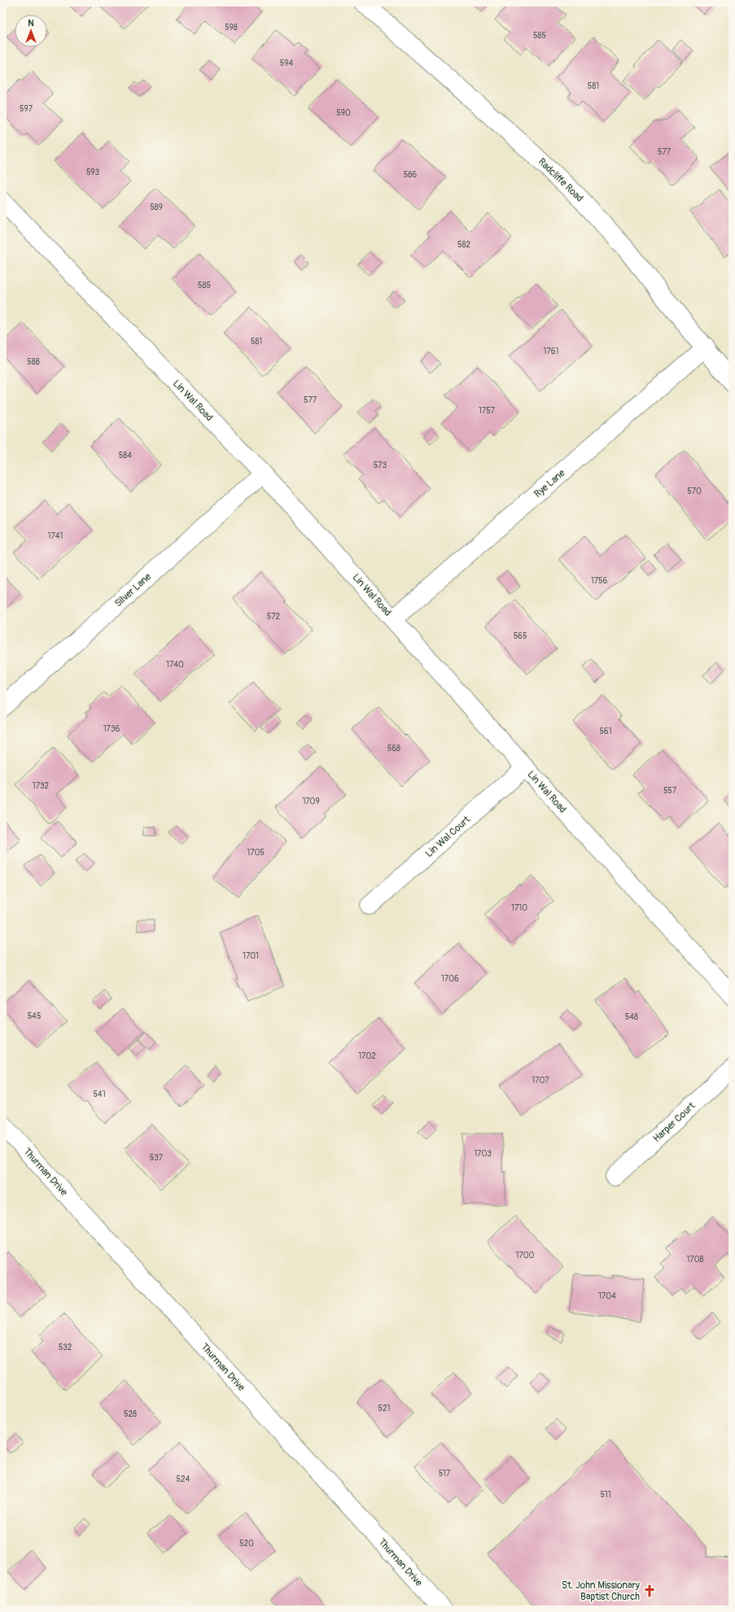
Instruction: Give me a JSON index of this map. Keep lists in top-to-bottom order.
{
  "streets": {
    "street": [
      "Radcliffe Road",
      "Lin Wal Road",
      "Rye Lane",
      "Silver Lane",
      "Lin Wal Court",
      "Harper Court",
      "Thurman Drive"
    ]
  },
  "crossings": [
    ["Radcliffe Road", "Rye Lane"],
    ["Lin Wal Road", "Rye Lane"],
    ["Lin Wal Road", "Silver Lane"],
    ["Lin Wal Road", "Lin Wal Court"]
  ],
  "places": {
    "church": ["St. John Missionary Baptist Church"]
  },
  "house_numbers": [
    "598",
    "585",
    "594",
    "581",
    "597",
    "590",
    "577",
    "593",
    "586",
    "589",
    "582",
    "585",
    "581",
    "1761",
    "588",
    "577",
    "1757",
    "584",
    "573",
    "570",
    "1741",
    "1756",
    "572",
    "565",
    "1740",
    "1736",
    "561",
    "568",
    "1732",
    "557",
    "1709",
    "1705",
    "1710",
    "1701",
    "1706",
    "545",
    "548",
    "1702",
    "1707",
    "541",
    "1703",
    "537",
    "1700",
    "1708",
    "1704",
    "532",
    "521",
    "528",
    "517",
    "524",
    "511",
    "520"
  ],
  "north": "top"
}
